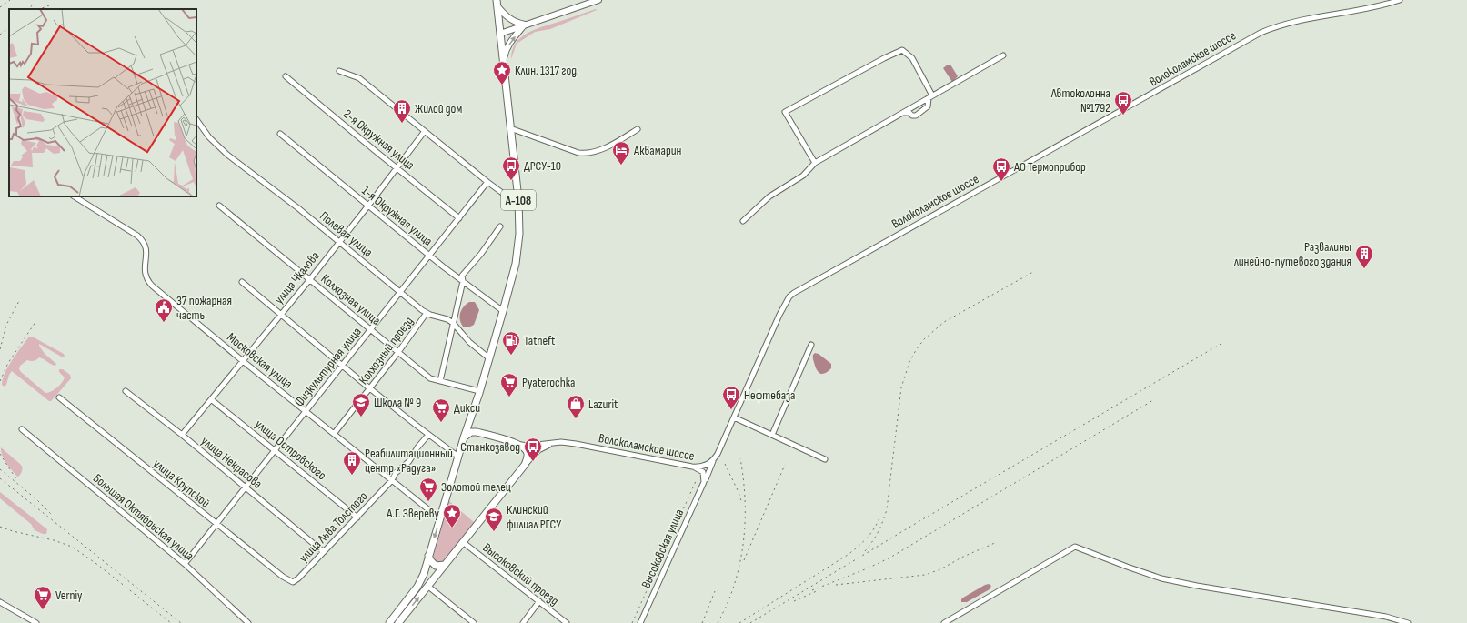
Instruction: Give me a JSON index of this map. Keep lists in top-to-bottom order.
{
  "streets": {
    "highway": ["А-108"],
    "street": [
      "Волоколамское шоссе",
      "2-я Окружная улица",
      "1-я Окружная улица",
      "Полевая улица",
      "улица Чкалова",
      "Колхозная улица",
      "Колхозный проезд",
      "Московская улица",
      "Физкультурная улица",
      "улица Островского",
      "улица Некрасова",
      "улица Крупской",
      "Большая Октябрьская улица",
      "улица Льва Толстого",
      "Высоковская улица",
      "Высоковский проезд"
    ]
  },
  "crossings": [
    ["Волоколамское шоссе", "Высоковская улица"],
    ["2-я Окружная улица", "улица Чкалова"],
    ["2-я Окружная улица", "Физкультурная улица"],
    ["А-108", "1-я Окружная улица"],
    ["А-108", "Полевая улица"],
    ["А-108", "Колхозная улица"],
    ["А-108", "Московская улица"],
    ["1-я Окружная улица", "улица Чкалова"],
    ["1-я Окружная улица", "Физкультурная улица"],
    ["Полевая улица", "улица Чкалова"],
    ["Полевая улица", "Колхозный проезд"],
    ["Полевая улица", "Физкультурная улица"],
    ["улица Чкалова", "Колхозная улица"],
    ["улица Чкалова", "Московская улица"],
    ["улица Чкалова", "улица Островского"],
    ["улица Чкалова", "улица Некрасова"],
    ["Колхозная улица", "Колхозный проезд"],
    ["Колхозная улица", "Физкультурная улица"],
    ["Колхозный проезд", "Московская улица"],
    ["Московская улица", "Физкультурная улица"],
    ["Московская улица", "улица Льва Толстого"],
    ["Физкультурная улица", "улица Островского"],
    ["Физкультурная улица", "улица Некрасова"],
    ["Физкультурная улица", "улица Крупской"],
    ["Физкультурная улица", "Большая Октябрьская улица"],
    ["улица Островского", "улица Льва Толстого"],
    ["улица Некрасова", "улица Льва Толстого"],
    ["улица Крупской", "улица Льва Толстого"]
  ],
  "places": {
    "place": ["Клин. 1317 год.", "А.Г. Звереву"],
    "bus stop": [
      "Автоколонна №1792",
      "ДРСУ-10",
      "АО Термоприбор",
      "Нефтебаза",
      "Станкозавод"
    ],
    "building": ["Жилой дом", "Развалины линейно-путевого здания", "Реабилитационный центр «Радуга»"],
    "hotel": ["Аквамарин"],
    "public building": ["37 пожарная часть"],
    "fuel station": ["Tatneft"],
    "supermarket": [
      "Pyaterochka",
      "Дикси",
      "Золотой телец",
      "Verniy"
    ],
    "school or university": ["Школа № 9", "Клинский филиал РГСУ"],
    "shop": ["Lazurit"]
  }
}
